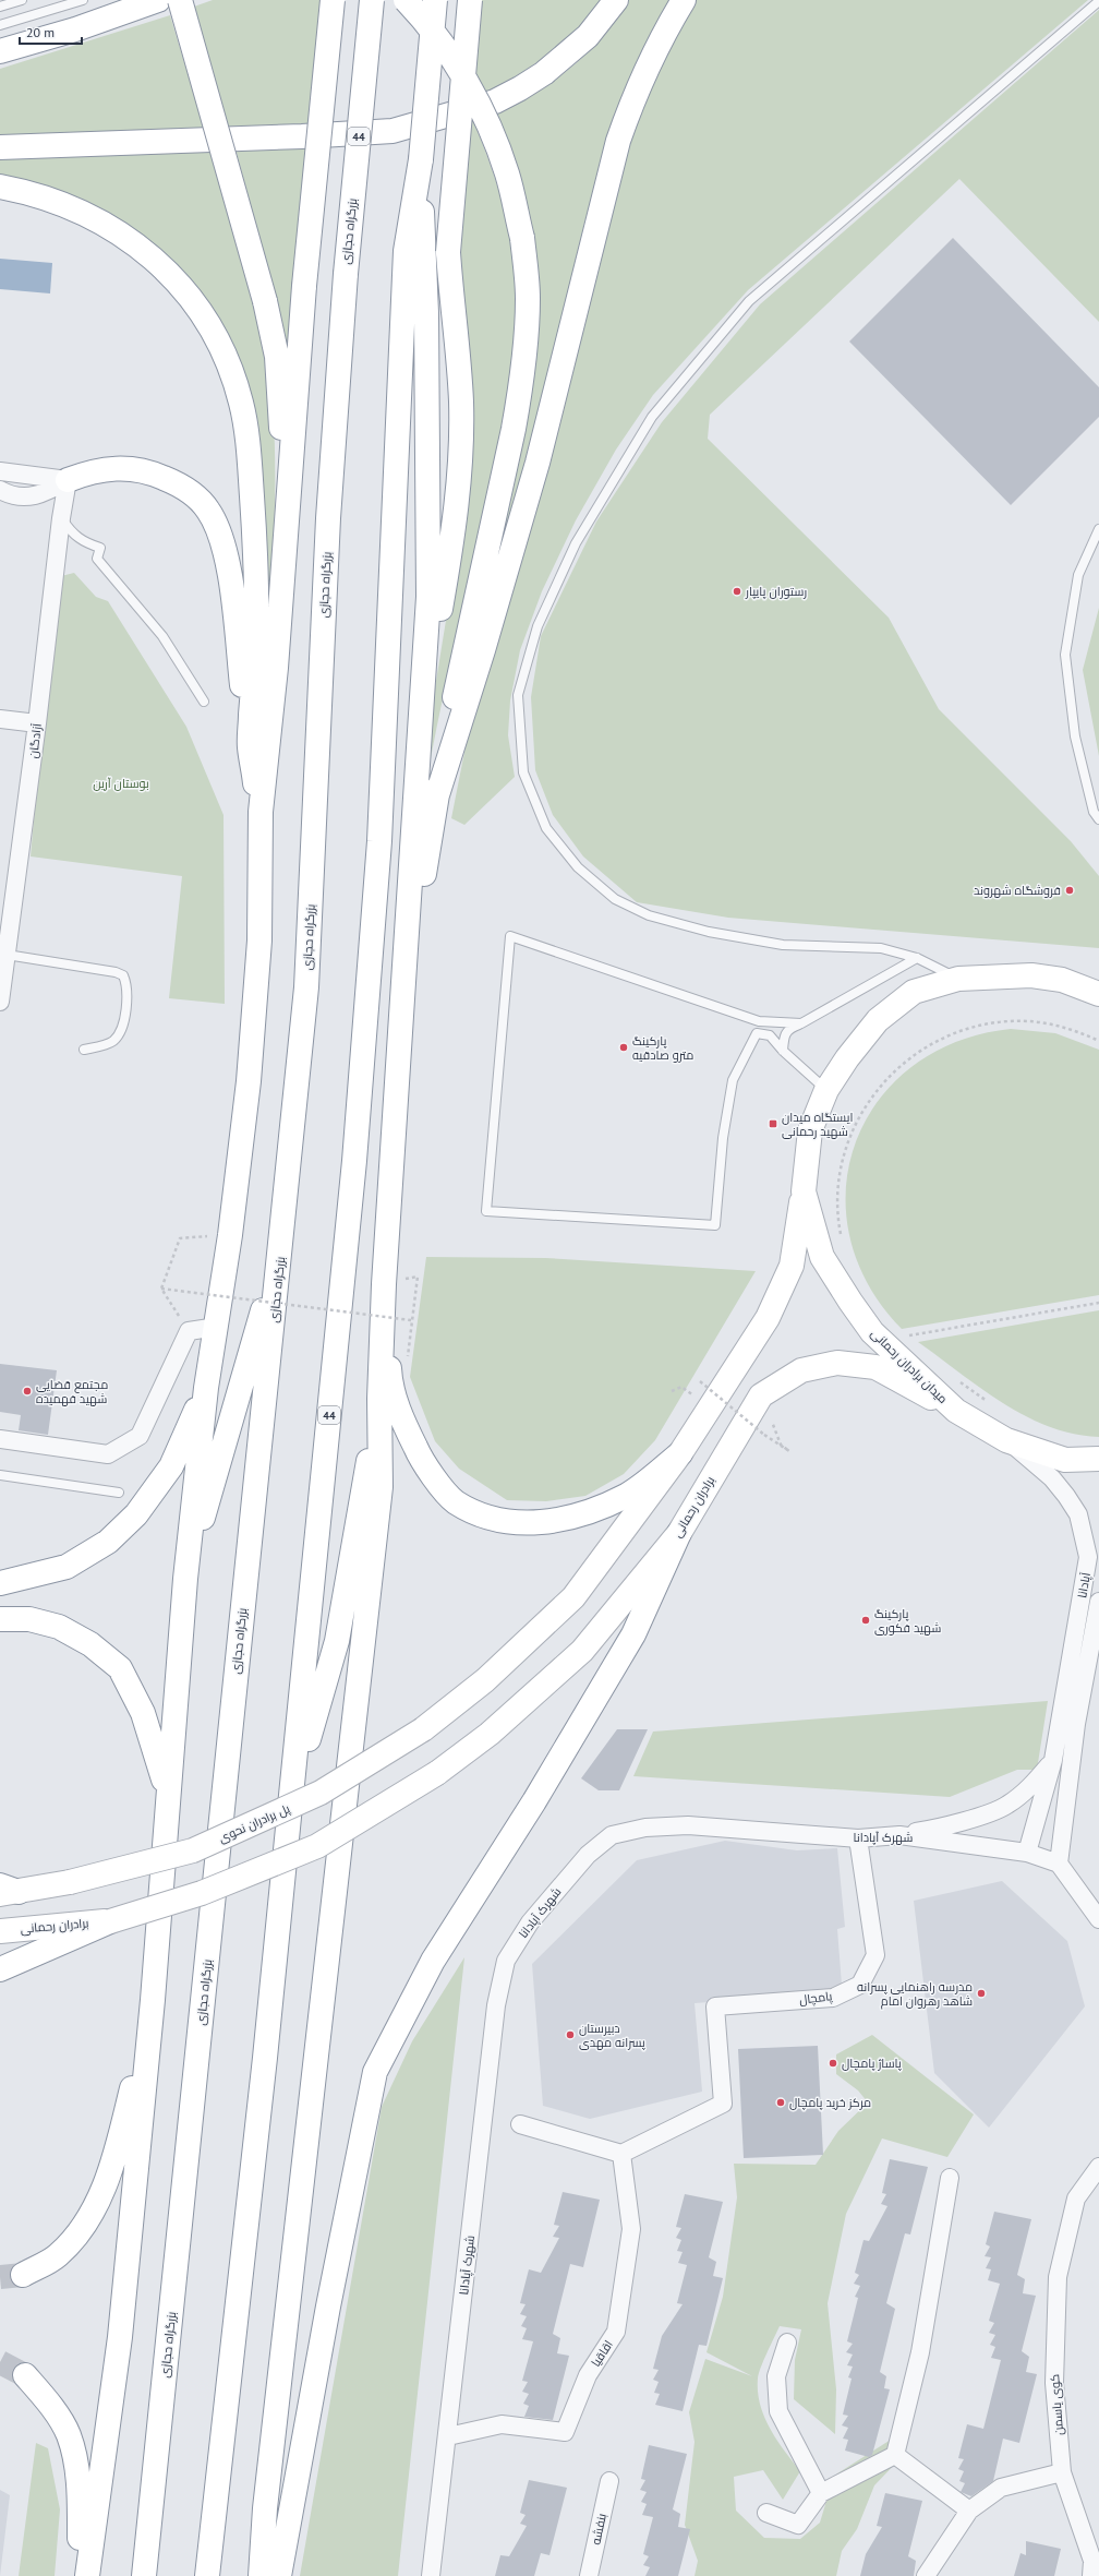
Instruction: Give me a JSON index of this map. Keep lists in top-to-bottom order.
{
  "streets": {
    "main road": [
      "44",
      "بزرگراه حجازی",
      "میدان برادران رحمانی",
      "برادران رحمانی",
      "پل برادران نحوی"
    ],
    "street": [
      "آزادگان",
      "آپادانا",
      "شهرک آپادانا",
      "پامچال",
      "اقاقیا",
      "کوی یاسمن",
      "بنفشه"
    ]
  },
  "crossings": [
    ["میدان برادران رحمانی", "برادران رحمانی"],
    ["میدان برادران رحمانی", "آپادانا"],
    ["آپادانا", "شهرک آپادانا"],
    ["شهرک آپادانا", "پامچال"],
    ["شهرک آپادانا", "اقاقیا"],
    ["پامچال", "اقاقیا"]
  ],
  "parks": ["بوستان آرین"],
  "places": {
    "other": [
      "رستوران پایپار",
      "فروشگاه شهروند",
      "پارکینگ مترو صادقیه",
      "مجتمع قضایی شهید فهمیده",
      "پارکینگ شهید فکوری",
      "مدرسه راهنمایی پسرانه شاهد رهروان امام",
      "دبیرستان پسرانه مهدی",
      "پاساژ پامچال",
      "مرکز خرید پامچال"
    ],
    "transit": ["ایستگاه میدان شهید رحمانی"]
  },
  "scale_bar": "20 m"
}
